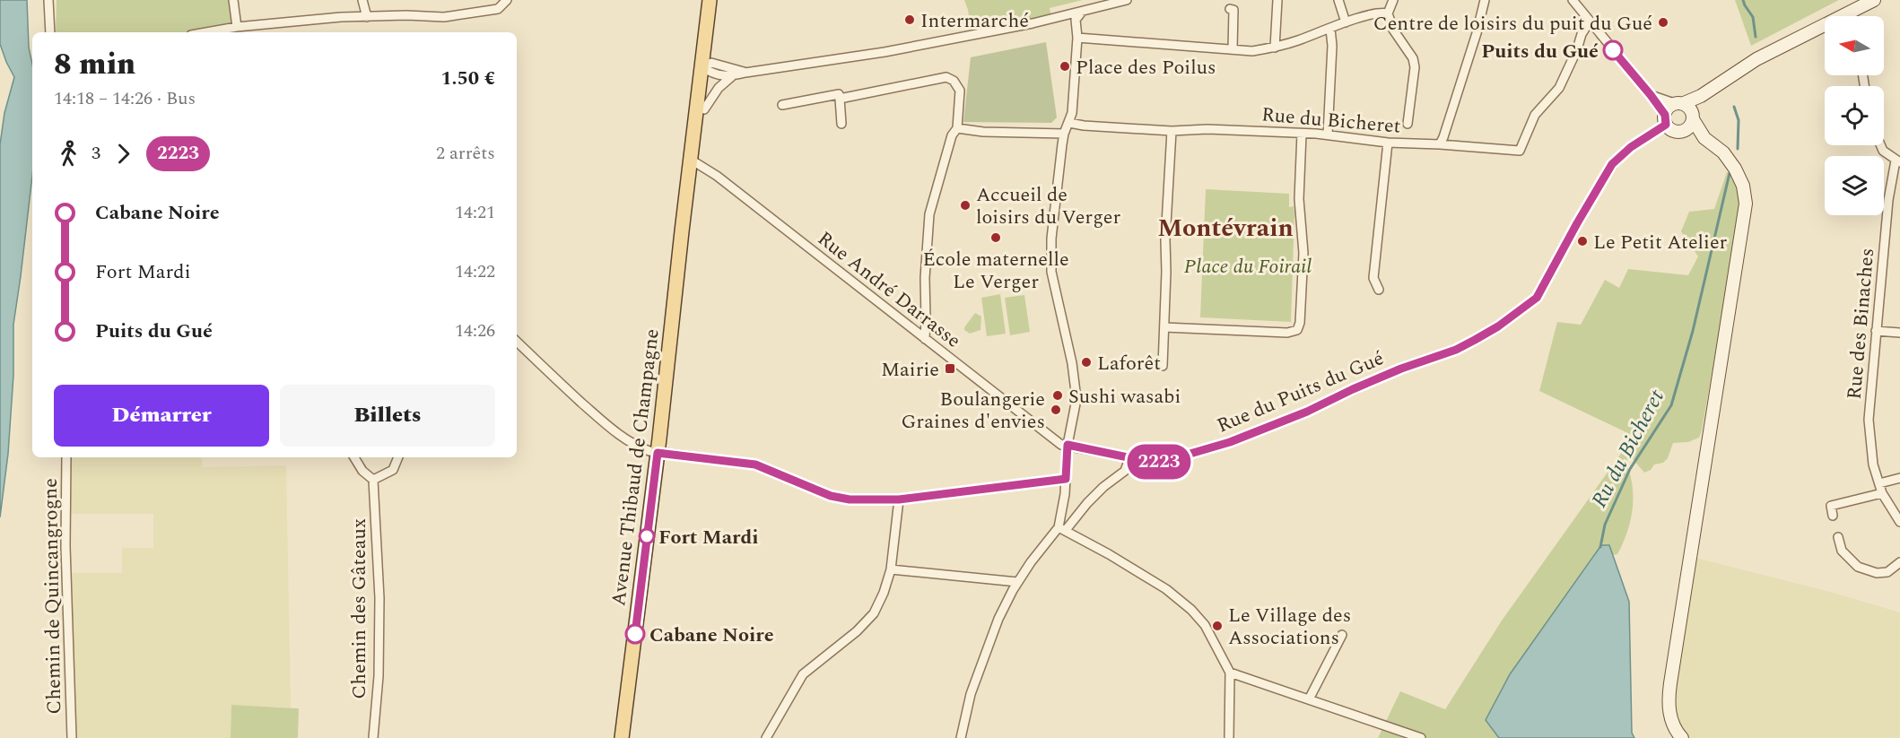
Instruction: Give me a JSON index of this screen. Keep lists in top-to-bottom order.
{
  "streets": {
    "main road": ["Avenue Thibaud de Champagne"],
    "street": [
      "Rue du Bicheret",
      "Rue André Darrasse",
      "Rue des Binaches",
      "Rue du Puits du Gué",
      "Chemin de Quincangrogne",
      "Chemin des Gâteaux"
    ]
  },
  "crossings": [
    ["Rue André Darrasse", "Rue du Puits du Gué"],
    ["Rue André Darrasse", "Avenue Thibaud de Champagne"]
  ],
  "districts": ["Montévrain"],
  "water": ["Ru du Bicheret"],
  "parks": ["Place du Foirail"],
  "places": {
    "other": [
      "Intermarché",
      "Centre de loisirs du puit du Gué",
      "Puits du Gué",
      "Place des Poilus",
      "Accueil de loisirs du Verger",
      "École maternelle Le Verger",
      "Le Petit Atelier",
      "Laforêt",
      "Sushi wasabi",
      "Boulangerie Graines d'envies",
      "Fort Mardi",
      "Le Village des Associations",
      "Cabane Noire"
    ],
    "transit": ["Mairie"]
  },
  "lines": ["bus line 2223"],
  "north": "left",
  "page": {
    "on_map": "2223",
    "heading": ["8 min", "14:18 – 14:26 · Bus", "1.50 €"],
    "legs": ["3", "2223", "2 arrêts"],
    "list": [
      {
        "name": "Cabane Noire",
        "value": "14:21"
      },
      {
        "name": "Fort Mardi",
        "value": "14:22"
      },
      {
        "name": "Puits du Gué",
        "value": "14:26"
      }
    ],
    "buttons": ["Démarrer", "Billets"]
  }
}
